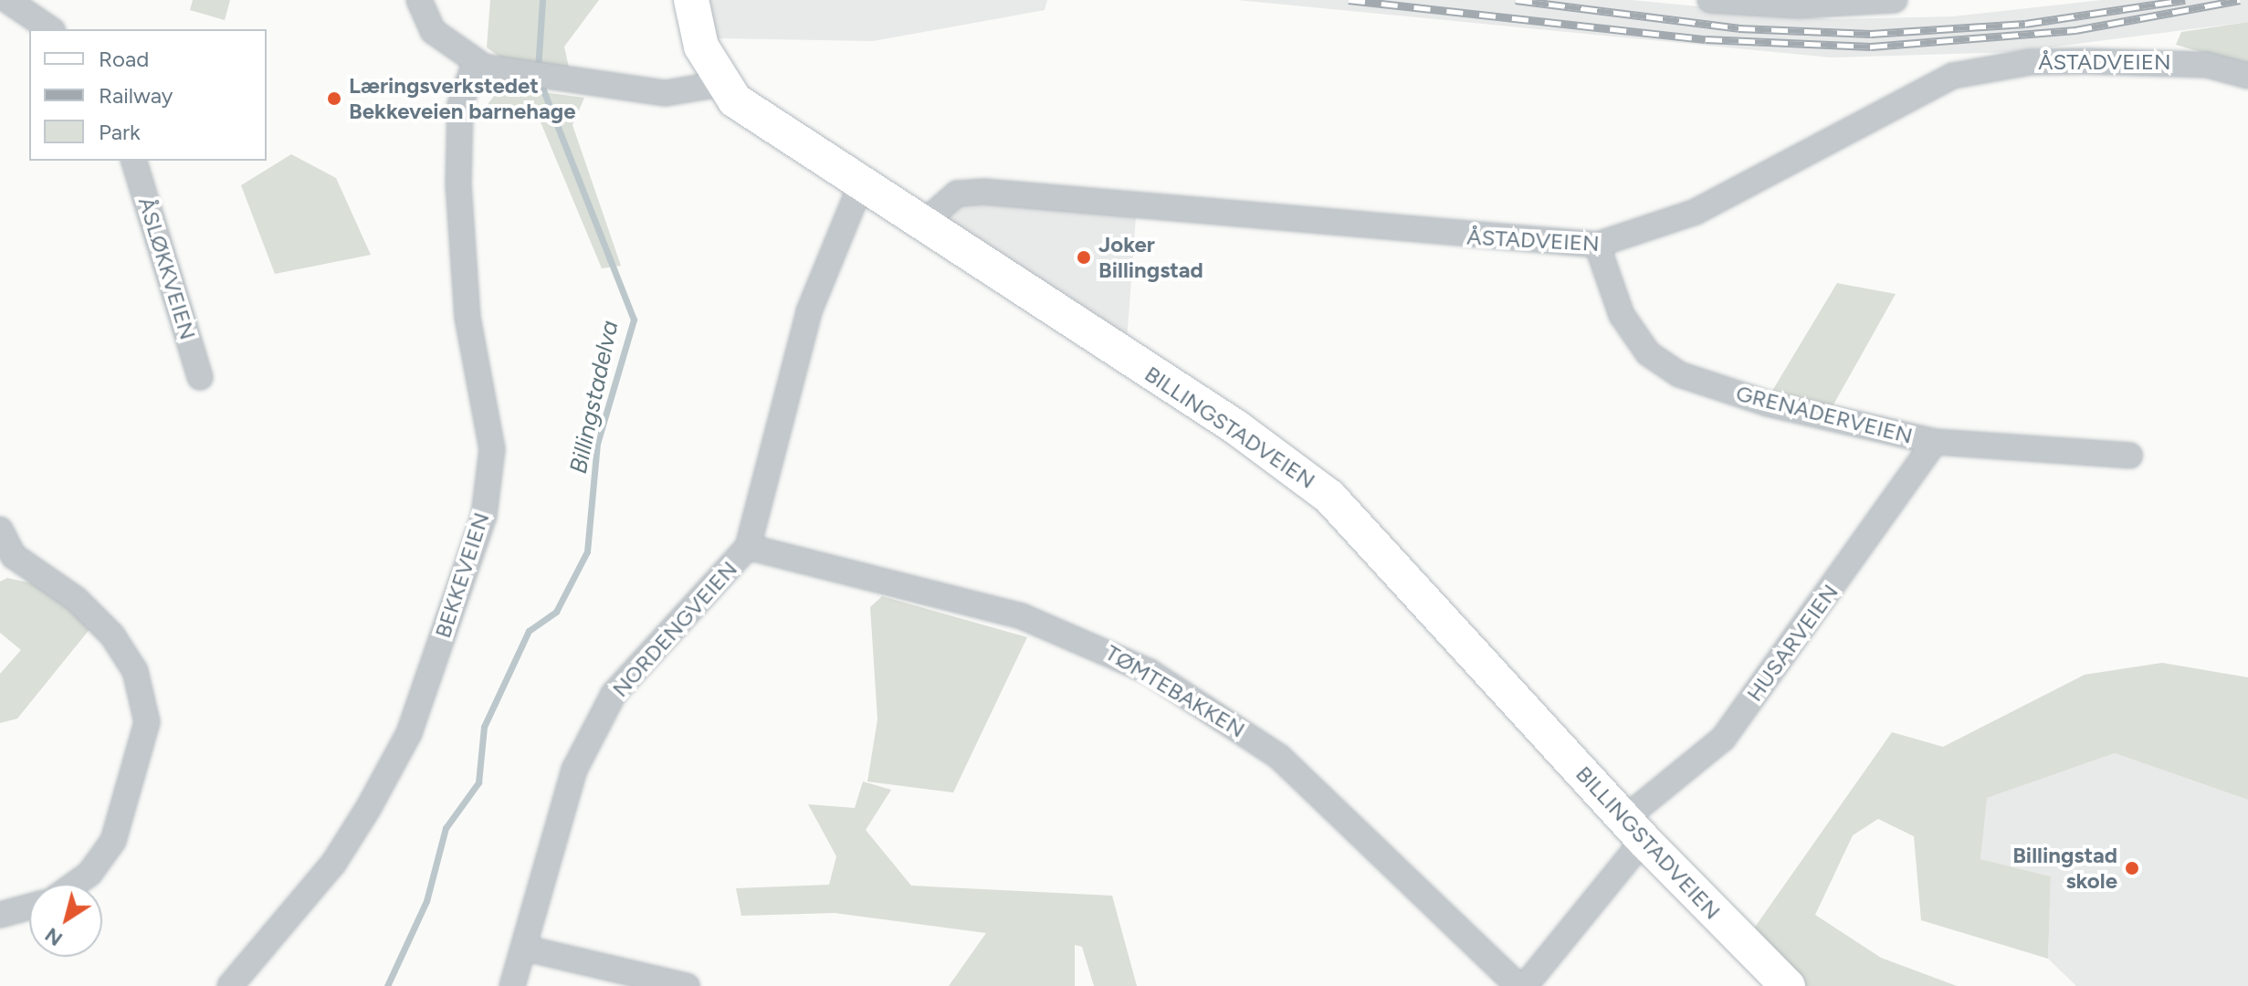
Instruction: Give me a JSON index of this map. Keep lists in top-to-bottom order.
{
  "streets": {
    "main road": ["BILLINGSTADVEIEN"],
    "street": [
      "ÅSTADVEIEN",
      "ÅSLØKKVEIEN",
      "GRENADERVEIEN",
      "BEKKEVEIEN",
      "NORDENGVEIEN",
      "HUSARVEIEN",
      "TØMTEBAKKEN"
    ]
  },
  "crossings": [
    ["ÅSTADVEIEN", "GRENADERVEIEN"],
    ["ÅSTADVEIEN", "BILLINGSTADVEIEN"],
    ["GRENADERVEIEN", "HUSARVEIEN"],
    ["BILLINGSTADVEIEN", "NORDENGVEIEN"],
    ["BILLINGSTADVEIEN", "HUSARVEIEN"],
    ["NORDENGVEIEN", "TØMTEBAKKEN"]
  ],
  "water": ["Billingstadelva"],
  "places": ["Læringsverkstedet Bekkeveien barnehage", "Joker Billingstad", "Billingstad skole"],
  "legend": ["Road", "Railway", "Park"],
  "north": "bottom left"
}
